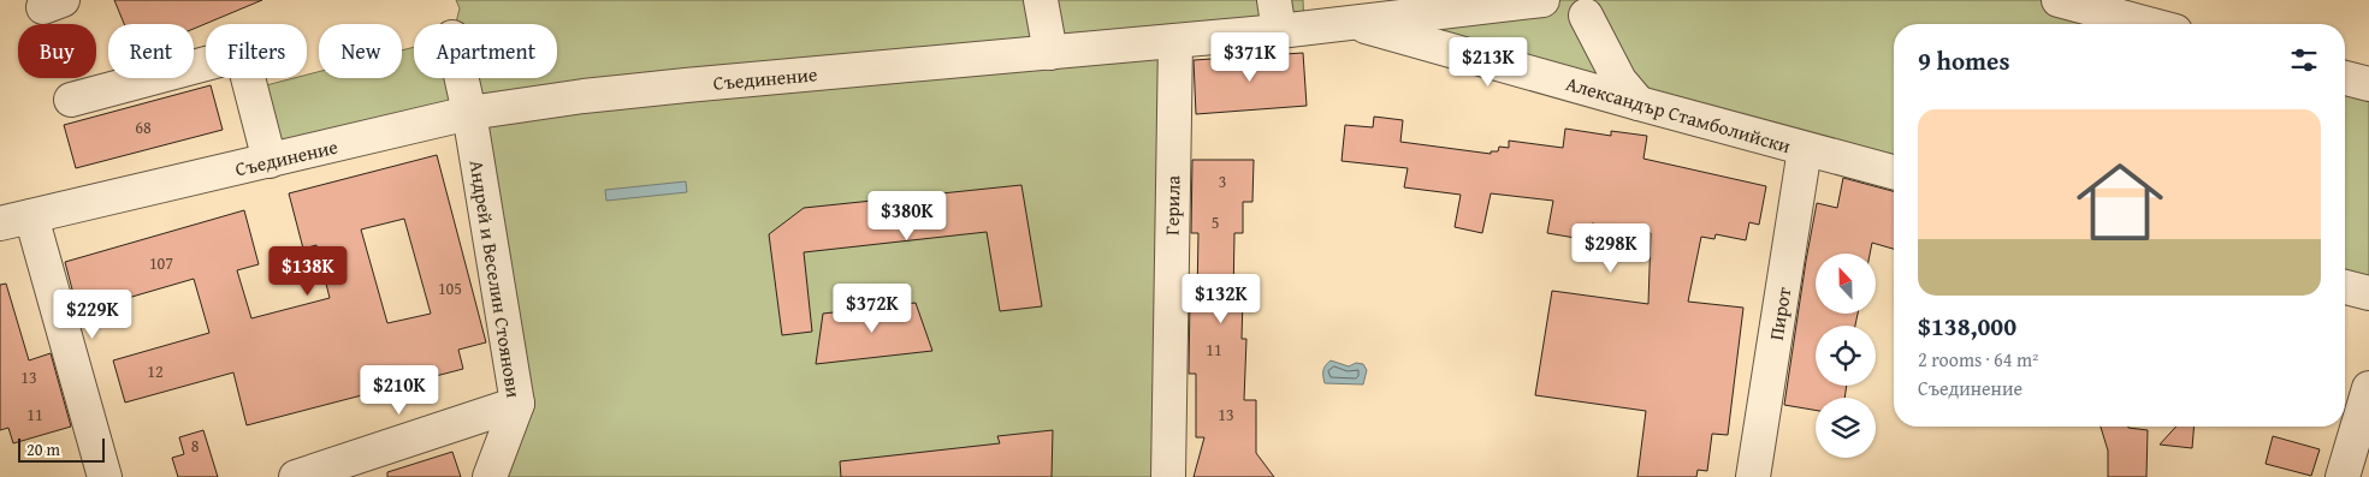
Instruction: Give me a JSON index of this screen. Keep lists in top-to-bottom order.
{
  "streets": {
    "street": [
      "Съединение",
      "Александър Стамболийски",
      "Герила",
      "Андрей и Веселин Стоянови",
      "Пирот"
    ]
  },
  "crossings": [
    ["Съединение", "Александър Стамболийски"],
    ["Съединение", "Герила"],
    ["Съединение", "Андрей и Веселин Стоянови"],
    ["Александър Стамболийски", "Пирот"]
  ],
  "house_numbers": [
    "68",
    "3",
    "5",
    "107",
    "105",
    "11",
    "12",
    "13",
    "11",
    "13",
    "8"
  ],
  "scale_bar": "20 m",
  "north": "top",
  "page": {
    "chip": [
      "Buy",
      "Rent",
      "Filters",
      "New",
      "Apartment"
    ],
    "heading": "9 homes",
    "price": [
      "$371K",
      "$213K",
      "$380K",
      "$298K",
      "$138K",
      "$132K",
      "$372K",
      "$229K",
      "$210K"
    ],
    "list": [
      {
        "name": "$138,000",
        "note": "2 rooms · 64 m² · Съединение"
      }
    ],
    "scale": "20 m"
  }
}
